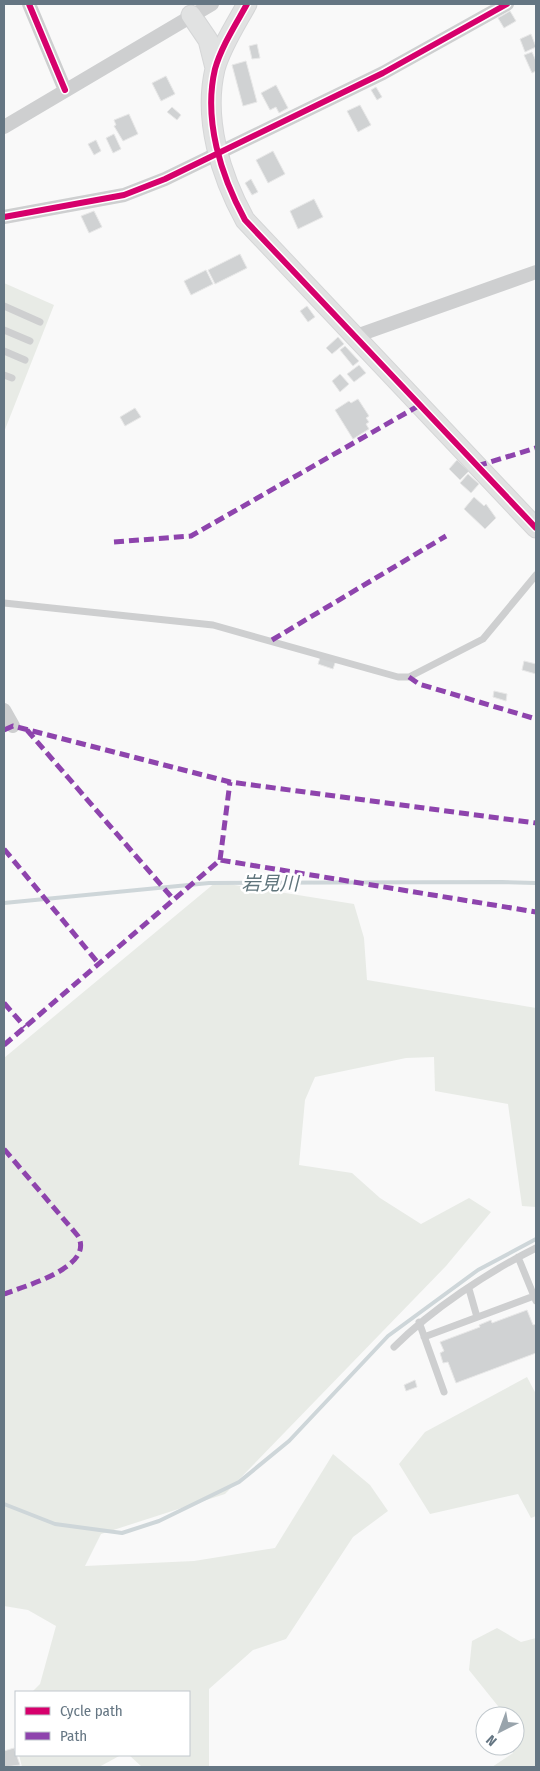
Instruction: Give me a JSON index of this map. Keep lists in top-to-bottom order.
{
  "water": ["岩見川"],
  "legend": ["Cycle path", "Path"],
  "north": "bottom left"
}
